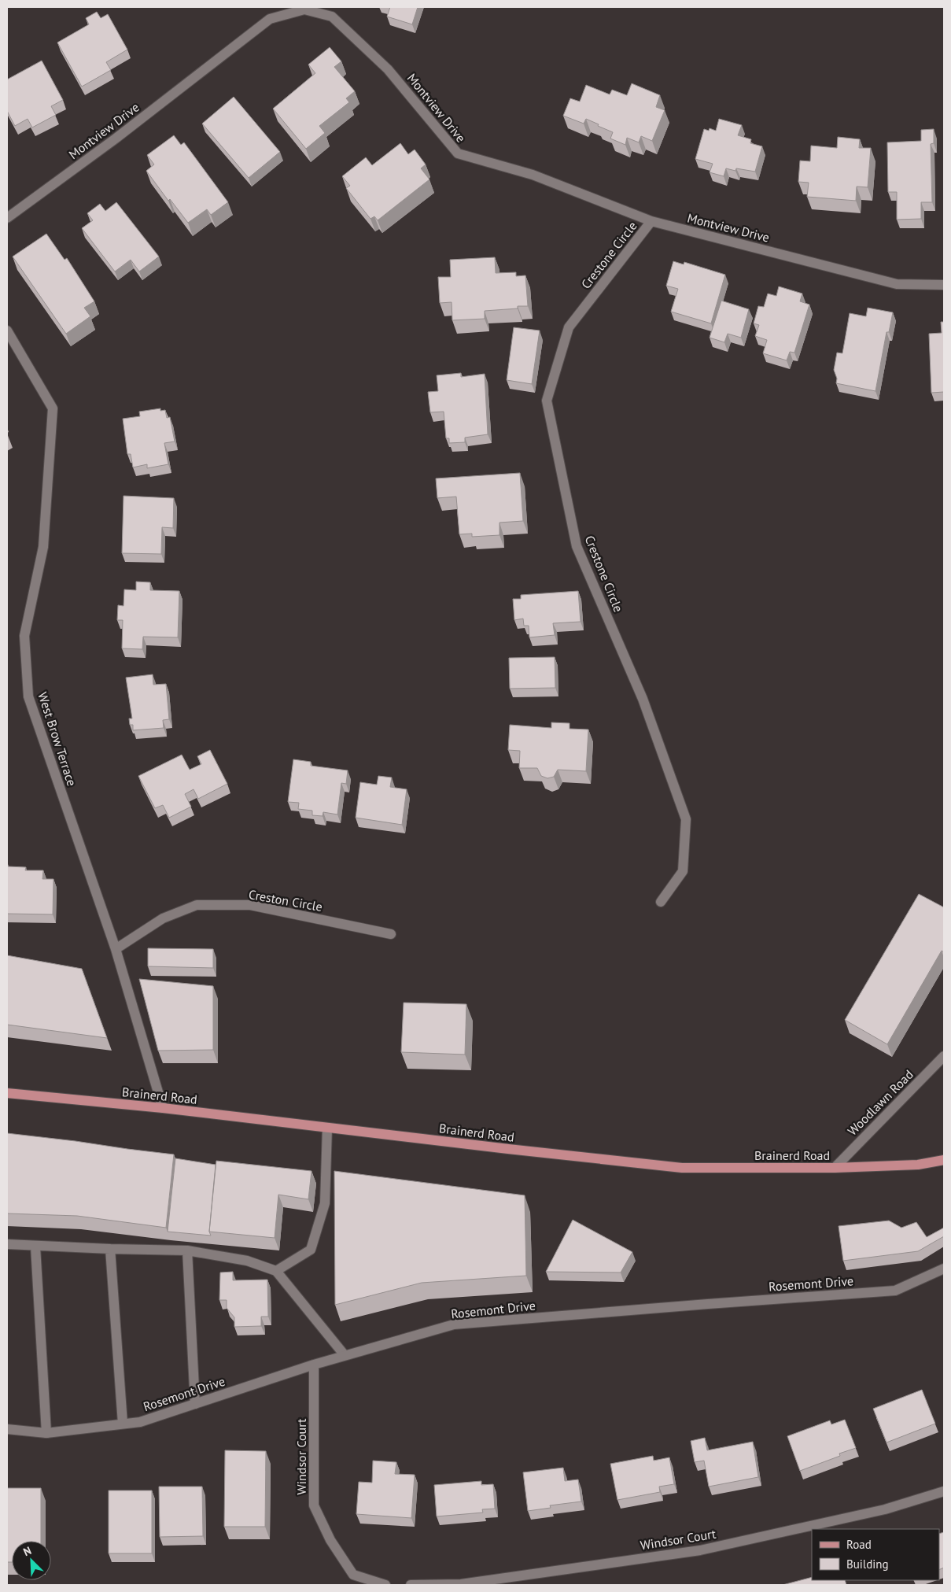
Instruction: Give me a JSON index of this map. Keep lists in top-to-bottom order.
{
  "streets": {
    "main road": ["Brainerd Road"],
    "street": [
      "Montview Drive",
      "Crestone Circle",
      "West Brow Terrace",
      "Creston Circle",
      "Woodlawn Road",
      "Rosemont Drive",
      "Windsor Court"
    ]
  },
  "crossings": [
    ["Montview Drive", "Crestone Circle"],
    ["West Brow Terrace", "Creston Circle"],
    ["West Brow Terrace", "Brainerd Road"],
    ["Brainerd Road", "Woodlawn Road"],
    ["Rosemont Drive", "Windsor Court"]
  ],
  "legend": ["Road", "Building"],
  "north": "top left"
}
